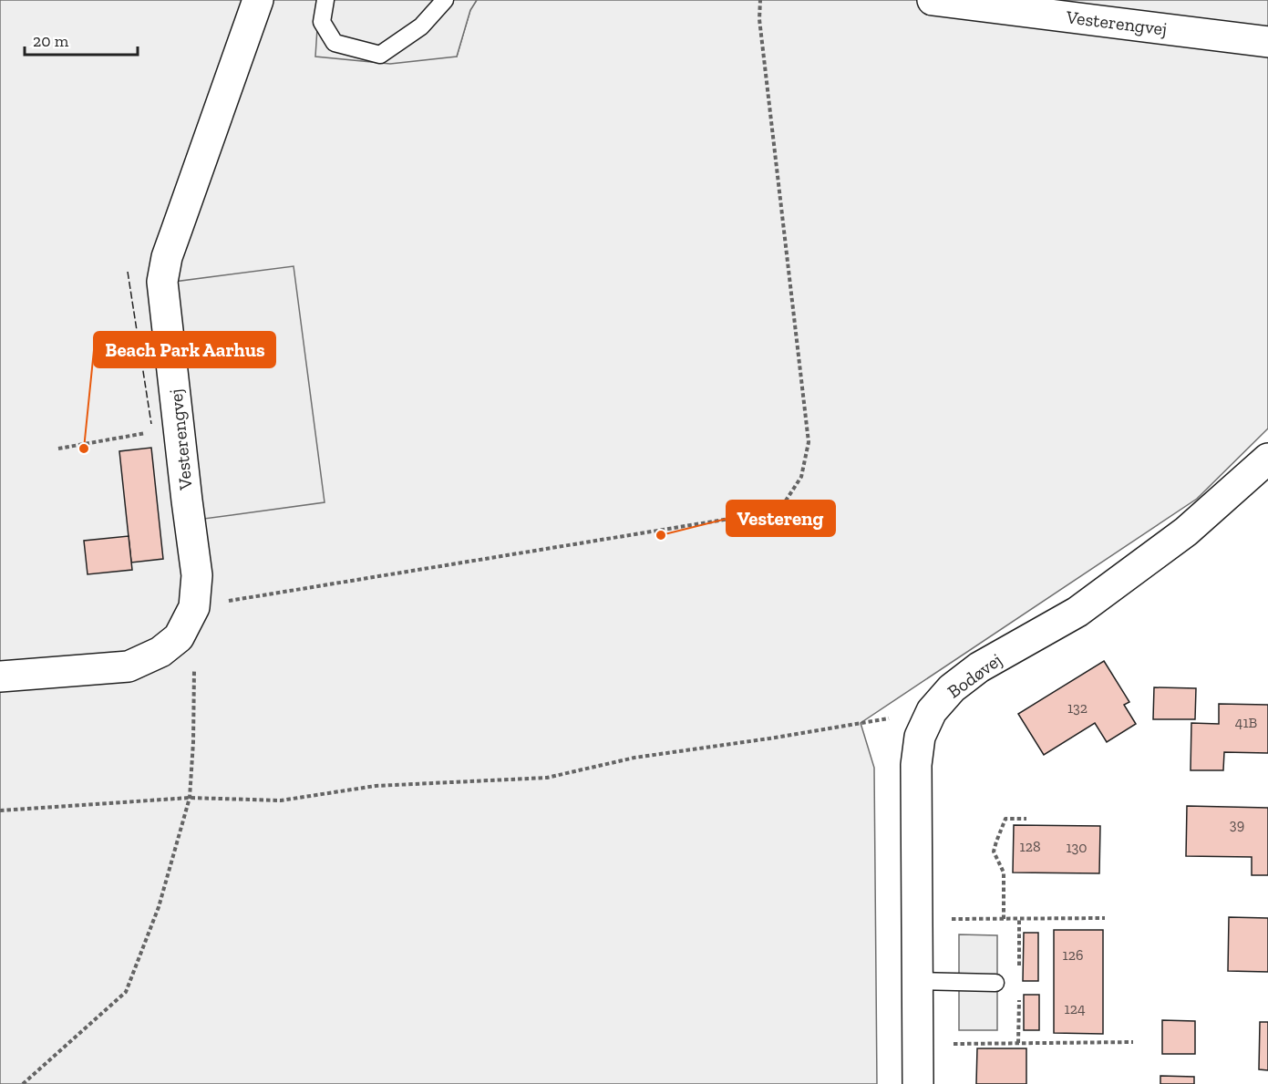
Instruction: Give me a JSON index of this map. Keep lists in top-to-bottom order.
{
  "streets": {
    "street": ["Vesterengvej", "Bodøvej"]
  },
  "places": ["Beach Park Aarhus", "Vestereng"],
  "house_numbers": [
    "132",
    "41B",
    "39",
    "128",
    "130",
    "126",
    "124"
  ],
  "scale_bar": "20 m"
}
